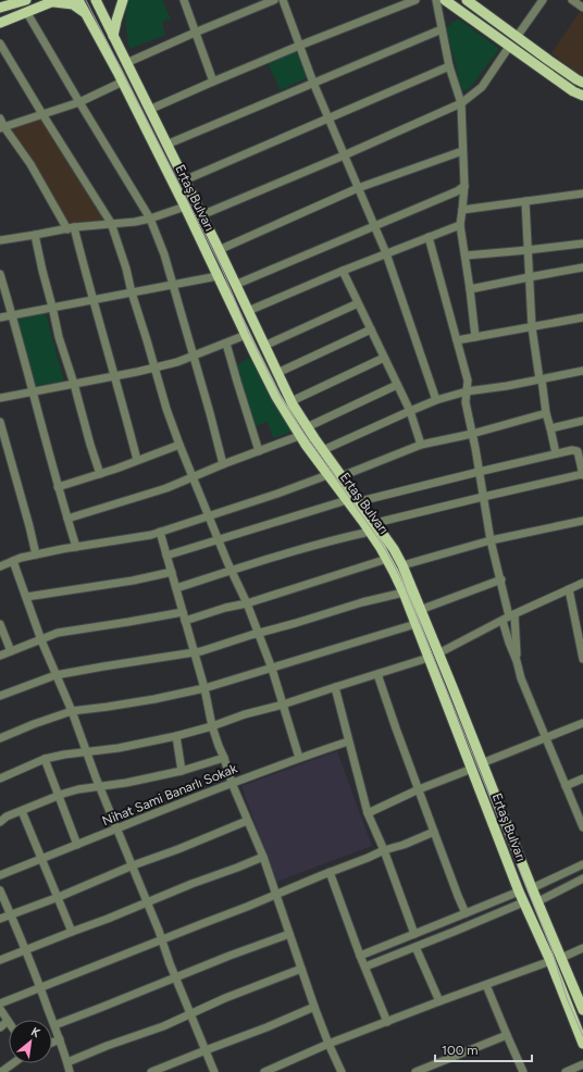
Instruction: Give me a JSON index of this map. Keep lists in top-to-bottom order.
{
  "streets": {
    "main road": ["Ertaş Bulvarı"],
    "street": ["Nihat Sami Banarlı Sokak"]
  },
  "scale_bar": "100 m",
  "north": "top right"
}
